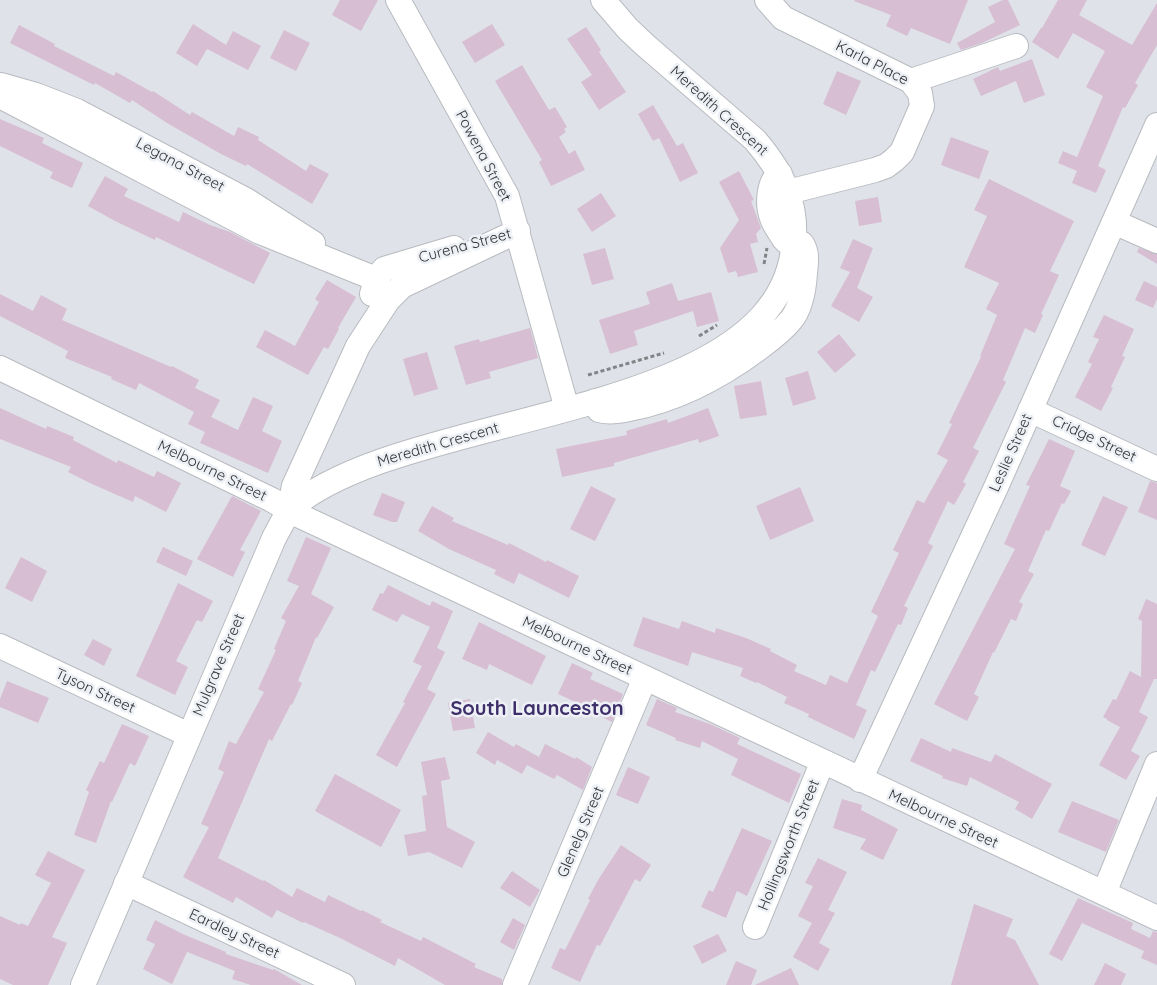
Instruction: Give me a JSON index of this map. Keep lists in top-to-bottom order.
{
  "streets": {
    "street": [
      "Karla Place",
      "Meredith Crescent",
      "Powena Street",
      "Legana Street",
      "Curena Street",
      "Cridge Street",
      "Leslie Street",
      "Melbourne Street",
      "Mulgrave Street",
      "Tyson Street",
      "Glenelg Street",
      "Hollingsworth Street",
      "Eardley Street"
    ]
  },
  "crossings": [
    ["Karla Place", "Meredith Crescent"],
    ["Meredith Crescent", "Powena Street"],
    ["Meredith Crescent", "Melbourne Street"],
    ["Meredith Crescent", "Mulgrave Street"],
    ["Powena Street", "Curena Street"],
    ["Legana Street", "Curena Street"],
    ["Legana Street", "Mulgrave Street"],
    ["Curena Street", "Mulgrave Street"],
    ["Cridge Street", "Leslie Street"],
    ["Leslie Street", "Melbourne Street"],
    ["Melbourne Street", "Mulgrave Street"],
    ["Melbourne Street", "Glenelg Street"],
    ["Melbourne Street", "Hollingsworth Street"],
    ["Mulgrave Street", "Tyson Street"],
    ["Mulgrave Street", "Eardley Street"]
  ],
  "districts": ["South Launceston"]
}
